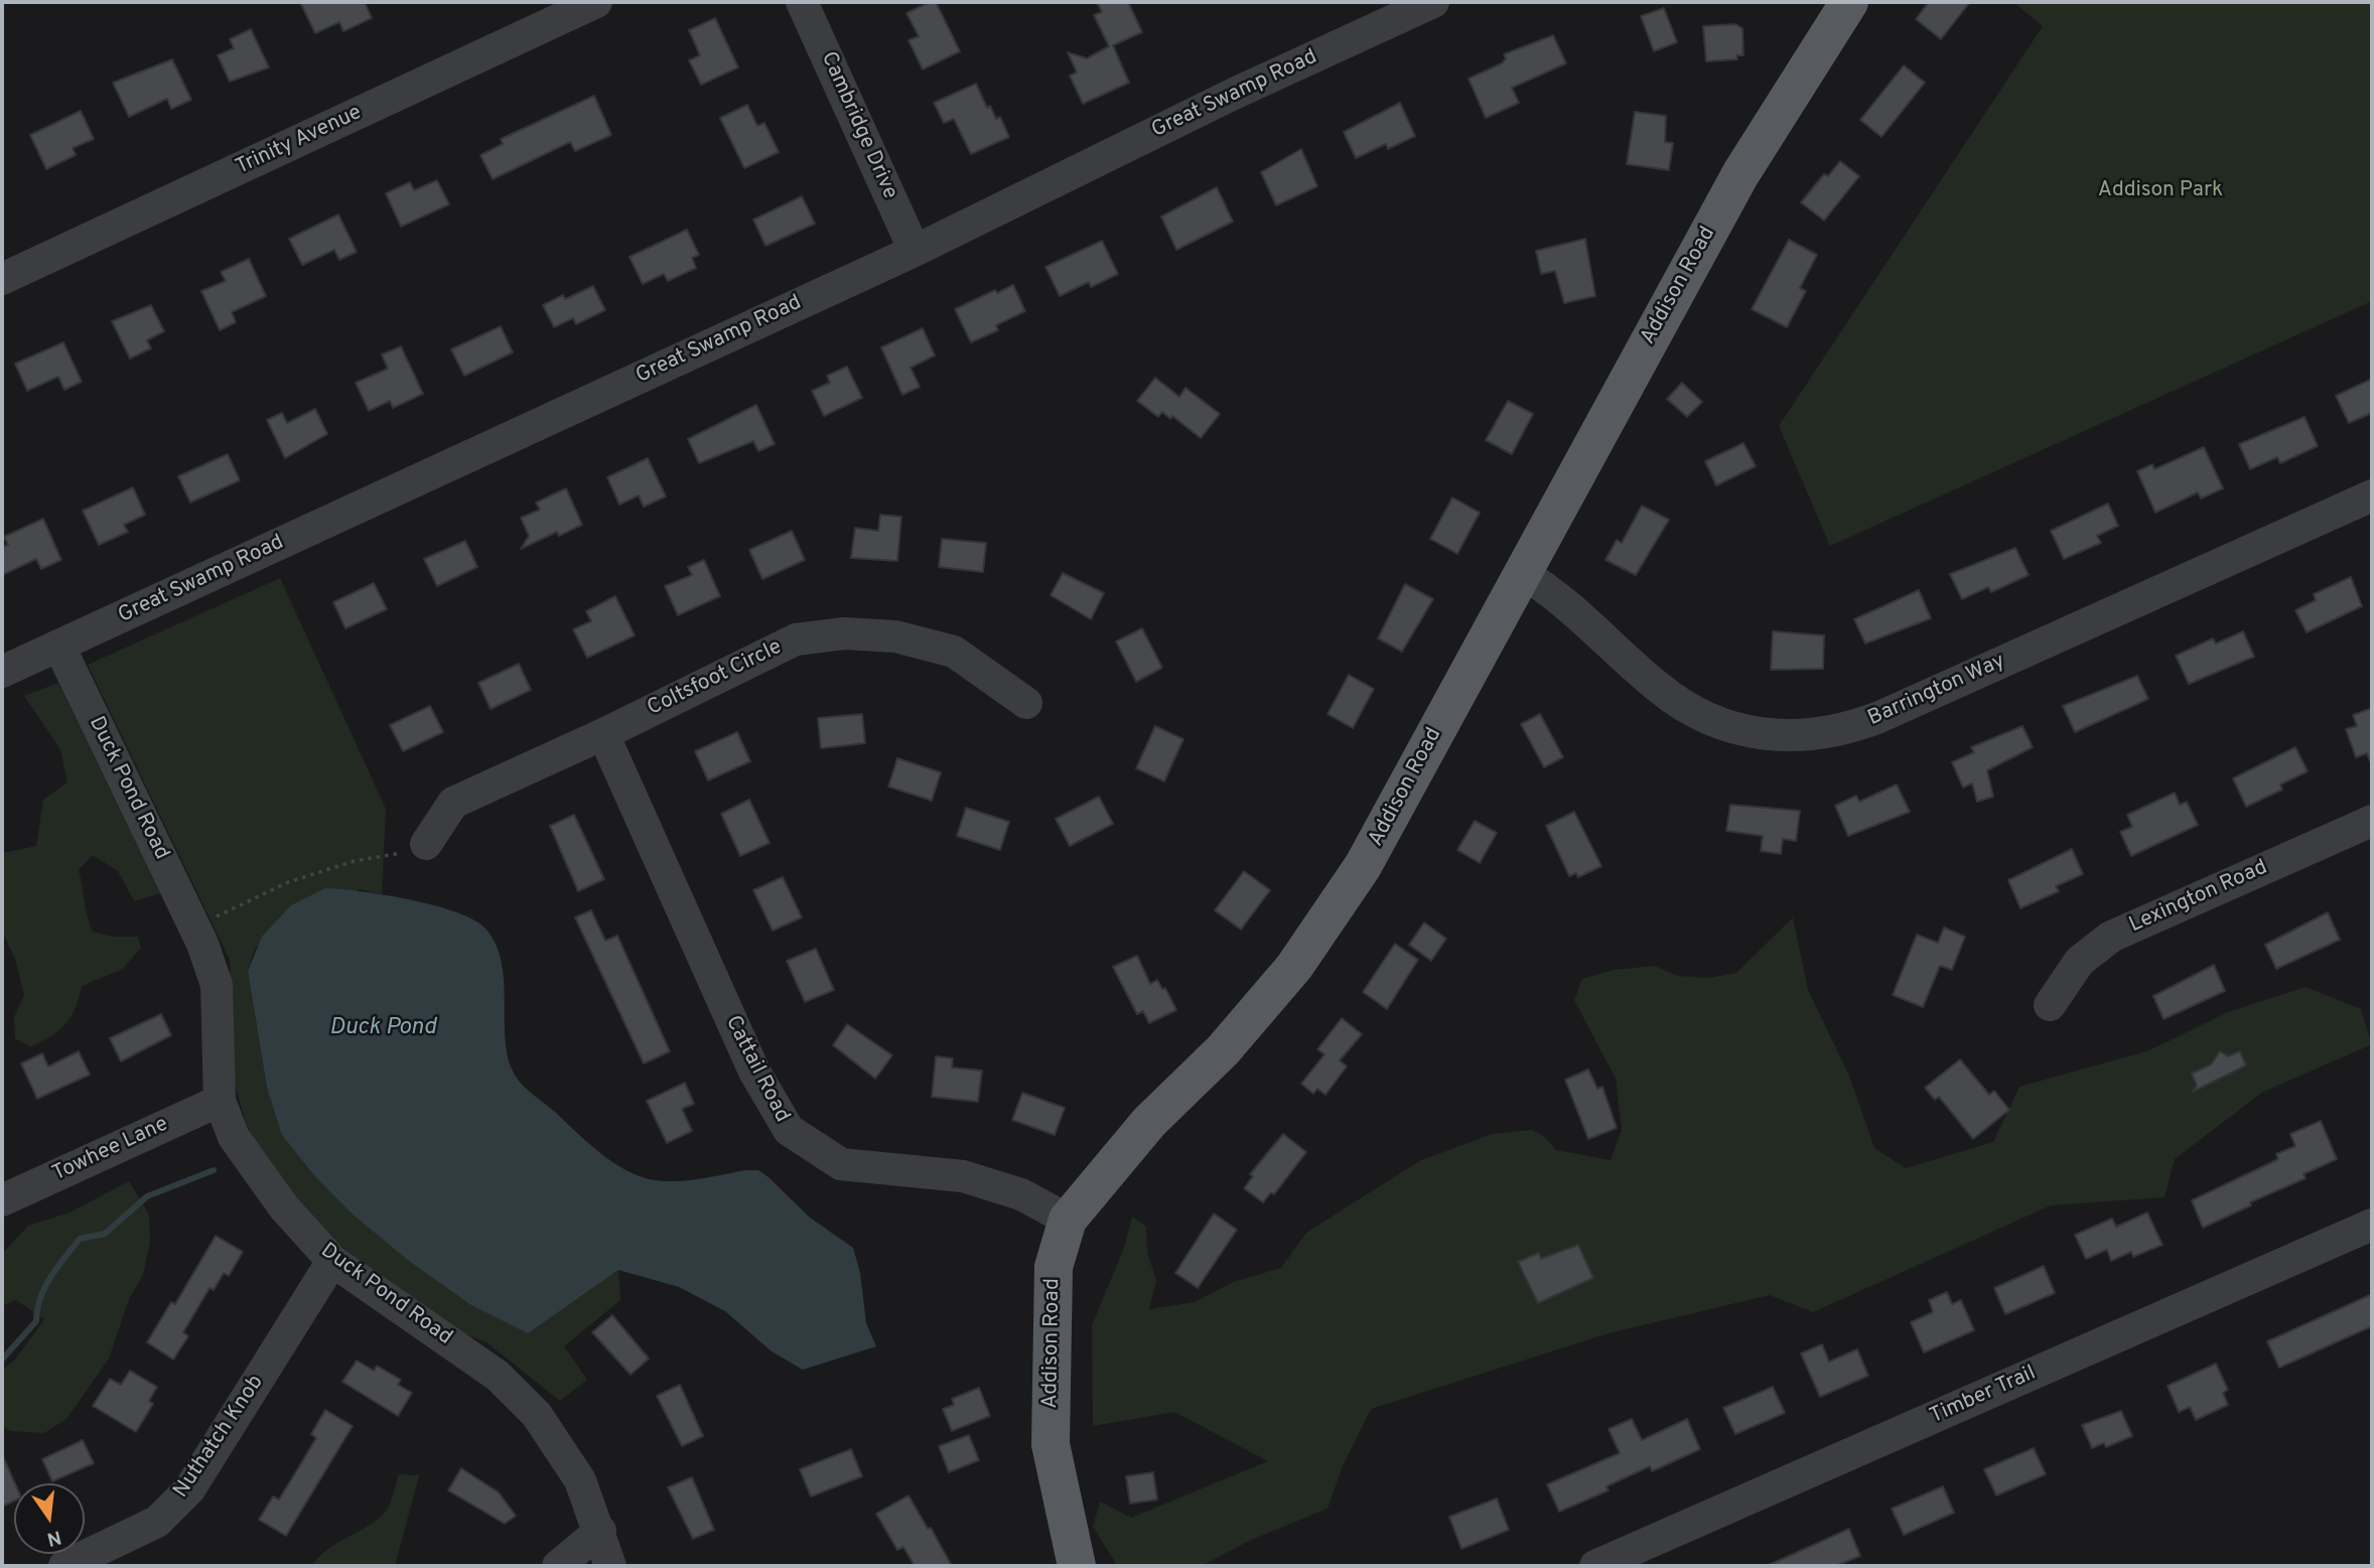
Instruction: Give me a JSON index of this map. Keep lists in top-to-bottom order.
{
  "streets": {
    "main road": ["Addison Road"],
    "street": [
      "Great Swamp Road",
      "Cambridge Drive",
      "Trinity Avenue",
      "Coltsfoot Circle",
      "Barrington Way",
      "Duck Pond Road",
      "Lexington Road",
      "Cattail Road",
      "Towhee Lane",
      "Timber Trail",
      "Nuthatch Knob"
    ]
  },
  "crossings": [
    ["Great Swamp Road", "Cambridge Drive"],
    ["Great Swamp Road", "Duck Pond Road"],
    ["Addison Road", "Barrington Way"],
    ["Addison Road", "Cattail Road"],
    ["Coltsfoot Circle", "Cattail Road"],
    ["Duck Pond Road", "Towhee Lane"],
    ["Duck Pond Road", "Nuthatch Knob"]
  ],
  "water": ["Duck Pond"],
  "parks": ["Addison Park"],
  "north": "bottom"
}
